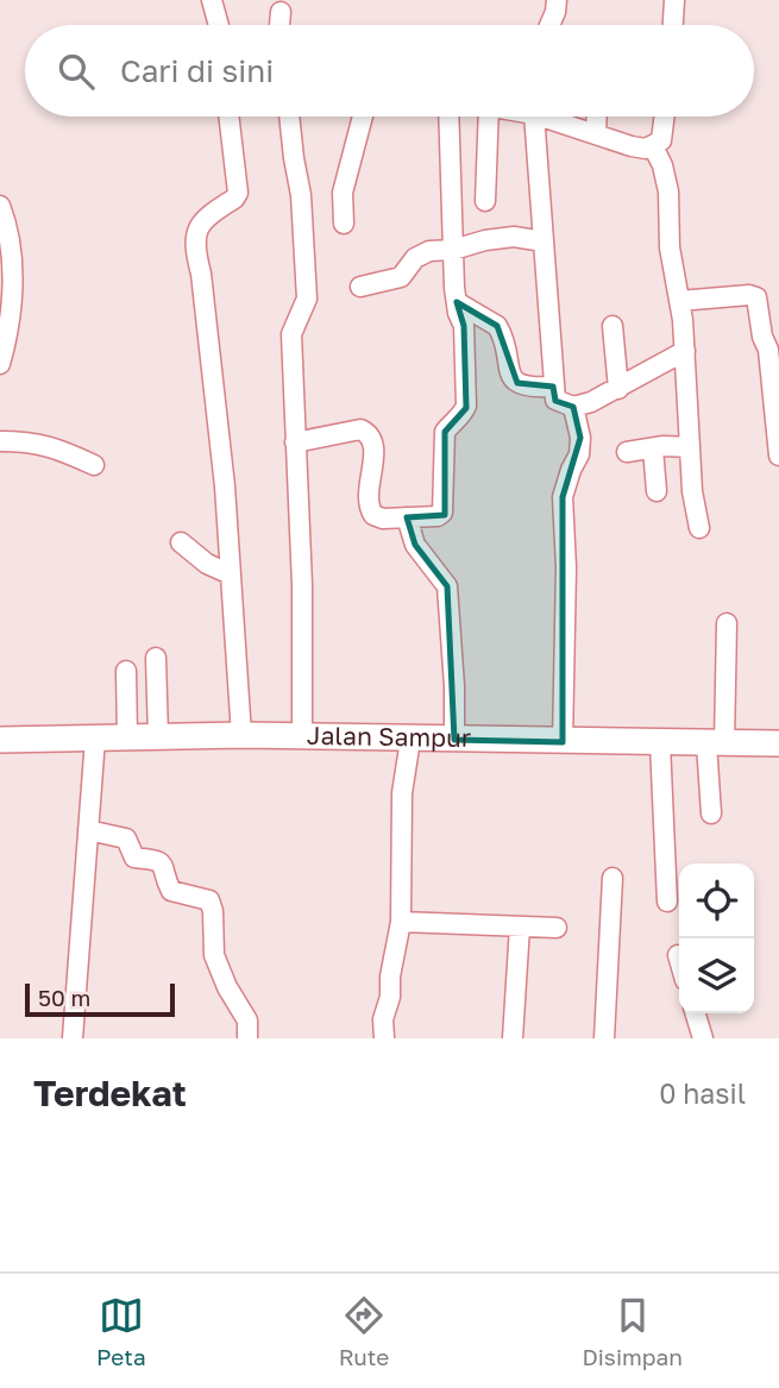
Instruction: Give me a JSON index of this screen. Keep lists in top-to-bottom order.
{
  "streets": {
    "main road": ["Jalan Sampur"]
  },
  "scale_bar": "50 m",
  "page": {
    "search": "Cari di sini",
    "scale": "50 m",
    "heading": ["Terdekat", "0 hasil"],
    "nav": ["Peta", "Rute", "Disimpan"]
  }
}
